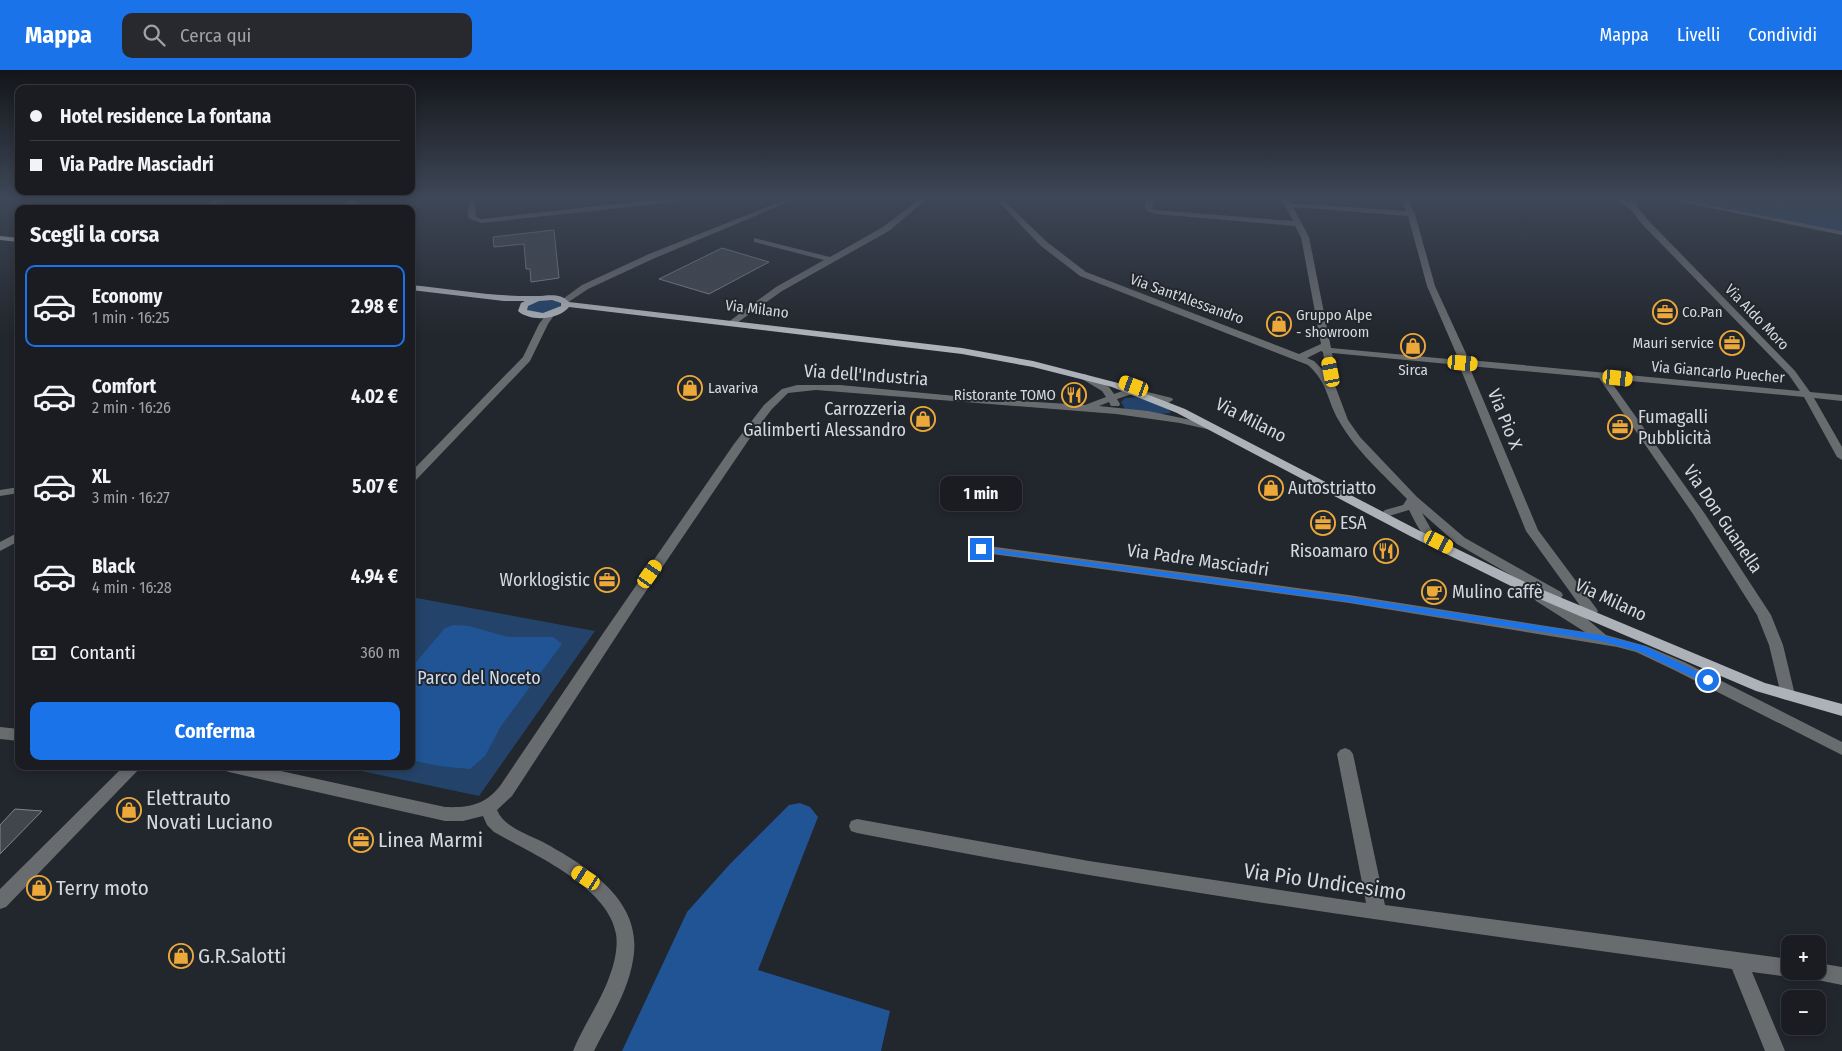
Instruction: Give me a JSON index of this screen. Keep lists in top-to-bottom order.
{
  "streets": {
    "main road": ["Via Milano"],
    "street": [
      "Via Sant'Alessandro",
      "Via Aldo Moro",
      "Via Giancarlo Puecher",
      "Via dell'Industria",
      "Via Pio X",
      "Via Don Guanella",
      "Via Padre Masciadri",
      "Via Pio Undicesimo"
    ]
  },
  "crossings": [
    ["Via Sant'Alessandro", "Via Giancarlo Puecher"],
    ["Via Milano", "Via dell'Industria"],
    ["Via Milano", "Via Pio X"],
    ["Via Aldo Moro", "Via Giancarlo Puecher"],
    ["Via Giancarlo Puecher", "Via Pio X"],
    ["Via Giancarlo Puecher", "Via Don Guanella"]
  ],
  "parks": ["Parco del Noceto"],
  "places": {
    "office": [
      "Co.Pan",
      "Mauri service",
      "Fumagalli Pubblicità",
      "ESA",
      "Worklogistic",
      "Linea Marmi"
    ],
    "shop": [
      "Gruppo Alpe - showroom",
      "Sirca",
      "Lavariva",
      "Carrozzeria Galimberti Alessandro",
      "Autostriatto",
      "Elettrauto Novati Luciano",
      "Terry moto",
      "G.R.Salotti"
    ],
    "restaurant": ["Ristorante TOMO", "Risoamaro"],
    "cafe": ["Mulino caffè"]
  },
  "page": {
    "header": "Mappa",
    "search": "Cerca qui",
    "nav": ["Mappa", "Livelli", "Condividi"],
    "banner": ["Hotel residence La fontana", "Via Padre Masciadri"],
    "heading": "Scegli la corsa",
    "list": [
      {
        "name": "Economy",
        "note": "1 min · 16:25",
        "value": "2.98 €"
      },
      {
        "name": "Comfort",
        "note": "2 min · 16:26",
        "value": "4.02 €"
      },
      {
        "name": "XL",
        "note": "3 min · 16:27",
        "value": "5.07 €"
      },
      {
        "name": "Black",
        "note": "4 min · 16:28",
        "value": "4.94 €"
      }
    ],
    "bubble": "1 min",
    "pay": ["Contanti", "360 m"],
    "buttons": "Conferma",
    "map_buttons": ["+", "−"]
  }
}
